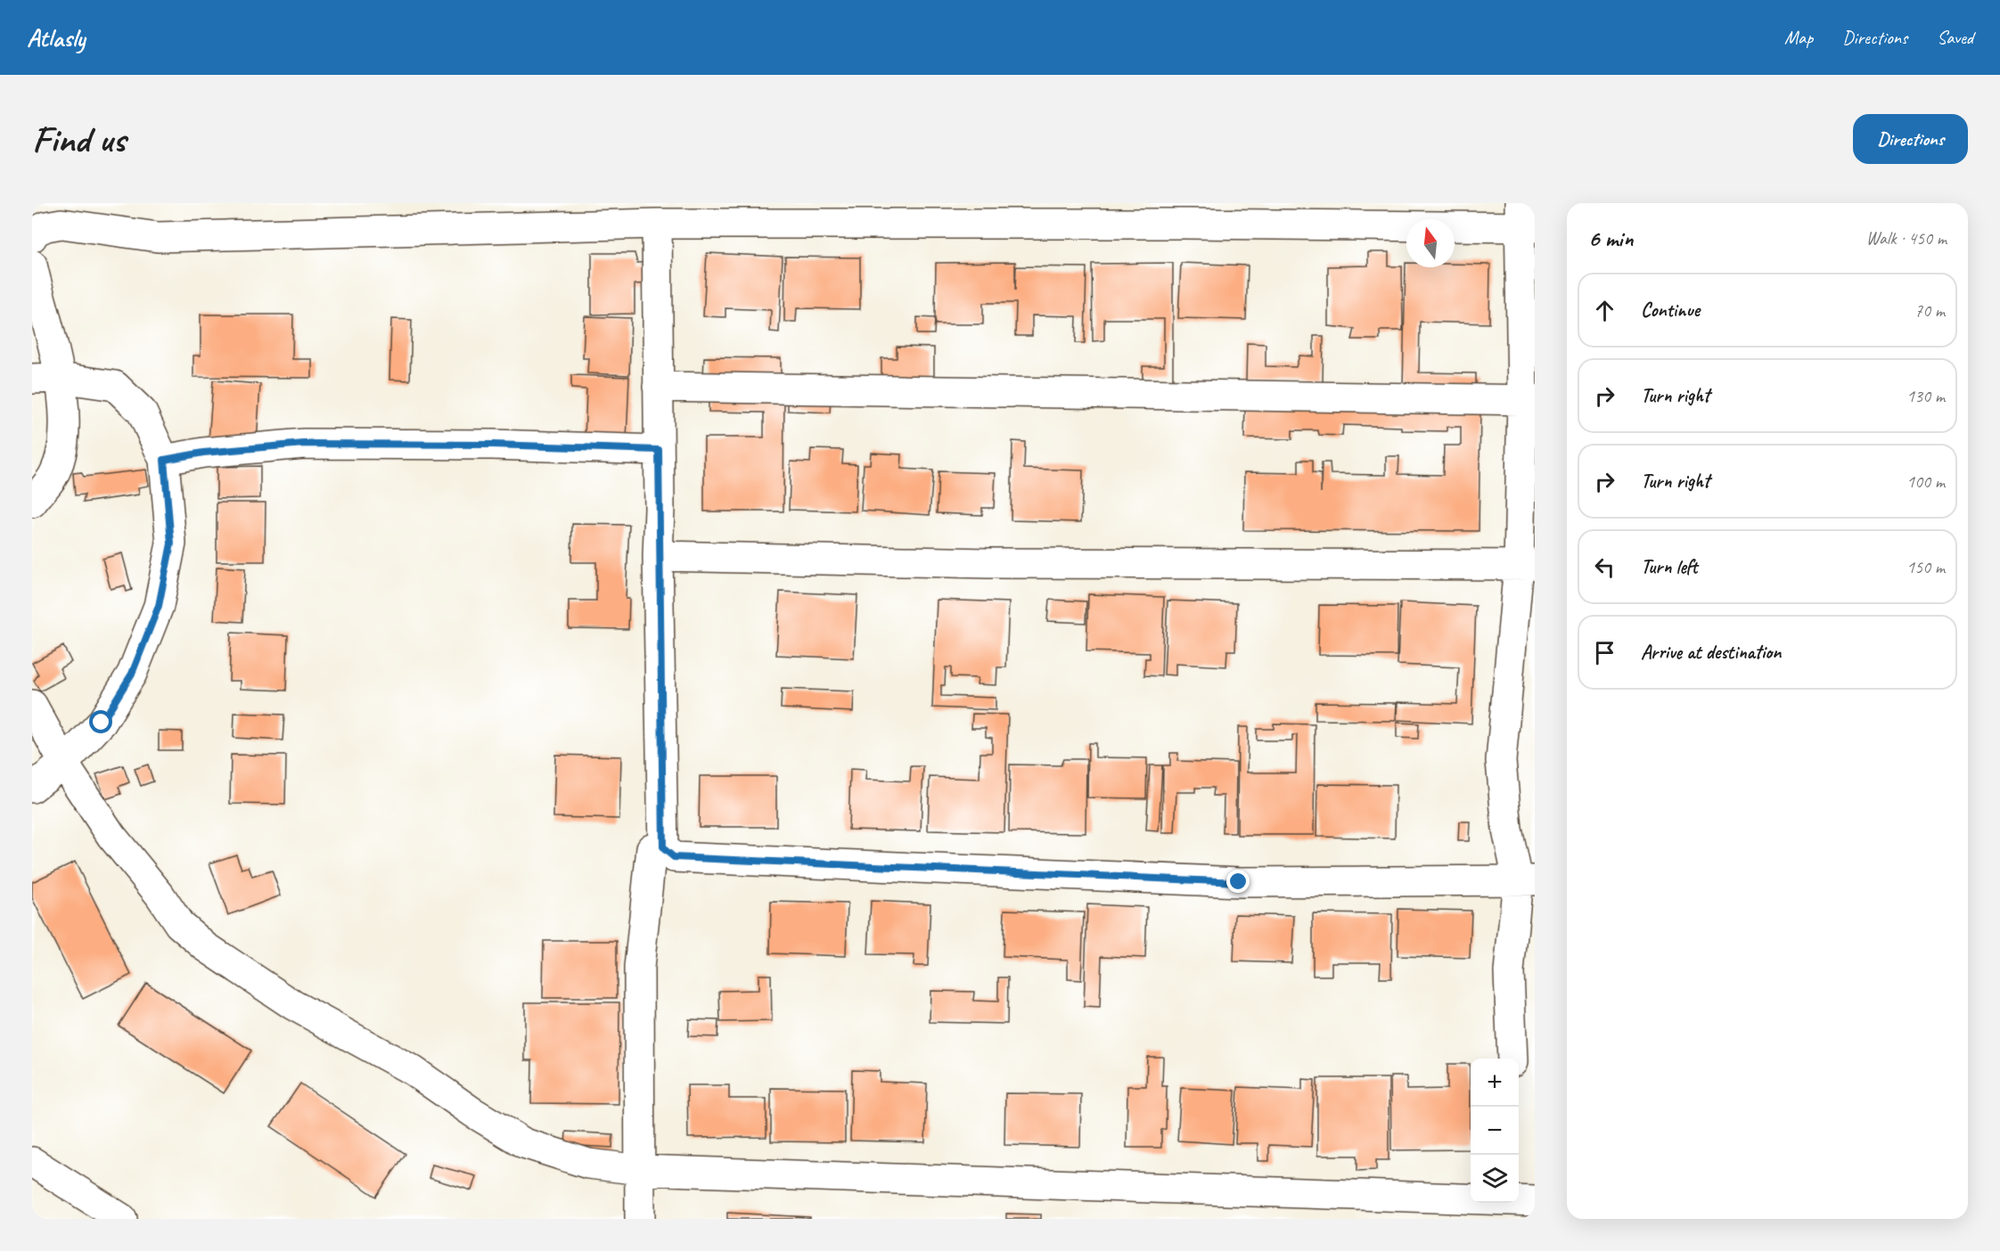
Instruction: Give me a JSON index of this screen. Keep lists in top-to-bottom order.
{
  "north": "top",
  "page": {
    "header": "Atlasly",
    "nav": ["Map", "Directions", "Saved"],
    "buttons": "Directions",
    "title": "Find us",
    "heading": ["6 min", "Walk · 450 m"],
    "list": [
      ["Continue", "70 m"],
      ["Turn right", "130 m"],
      ["Turn right", "100 m"],
      ["Turn left", "150 m"],
      "Arrive at destination"
    ],
    "map_buttons": ["+", "−"]
  }
}
